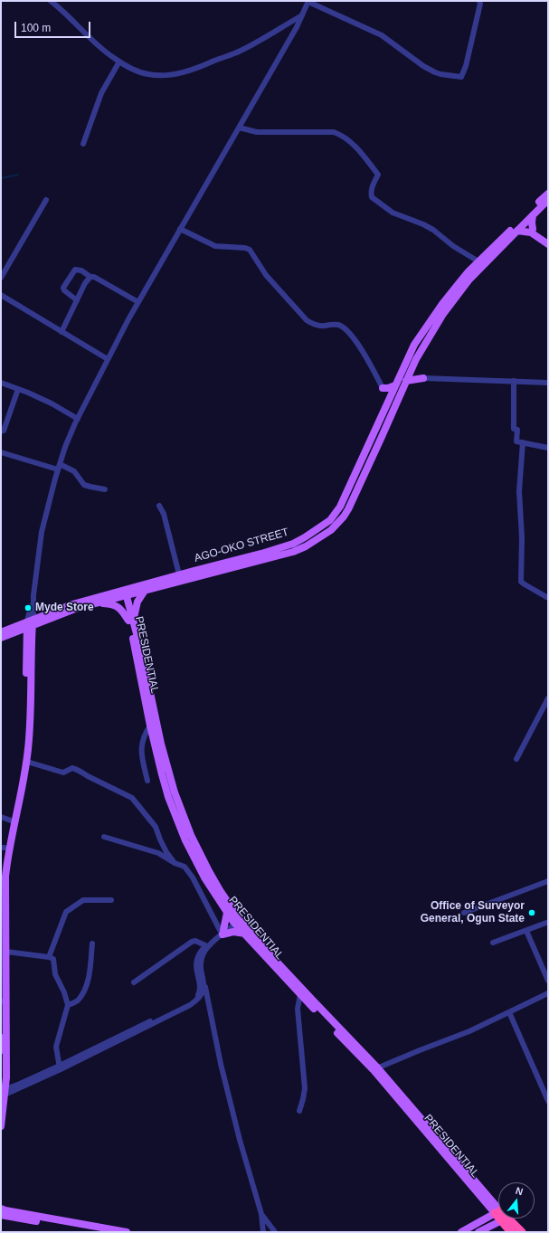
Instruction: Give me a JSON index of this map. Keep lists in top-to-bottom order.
{
  "streets": {
    "main road": ["AGO-OKO STREET", "PRESIDENTIAL"]
  },
  "crossings": [
    ["AGO-OKO STREET", "PRESIDENTIAL"]
  ],
  "places": ["Myde Store", "Office of Surveyor General, Ogun State"],
  "scale_bar": "100 m",
  "north": "top"
}
